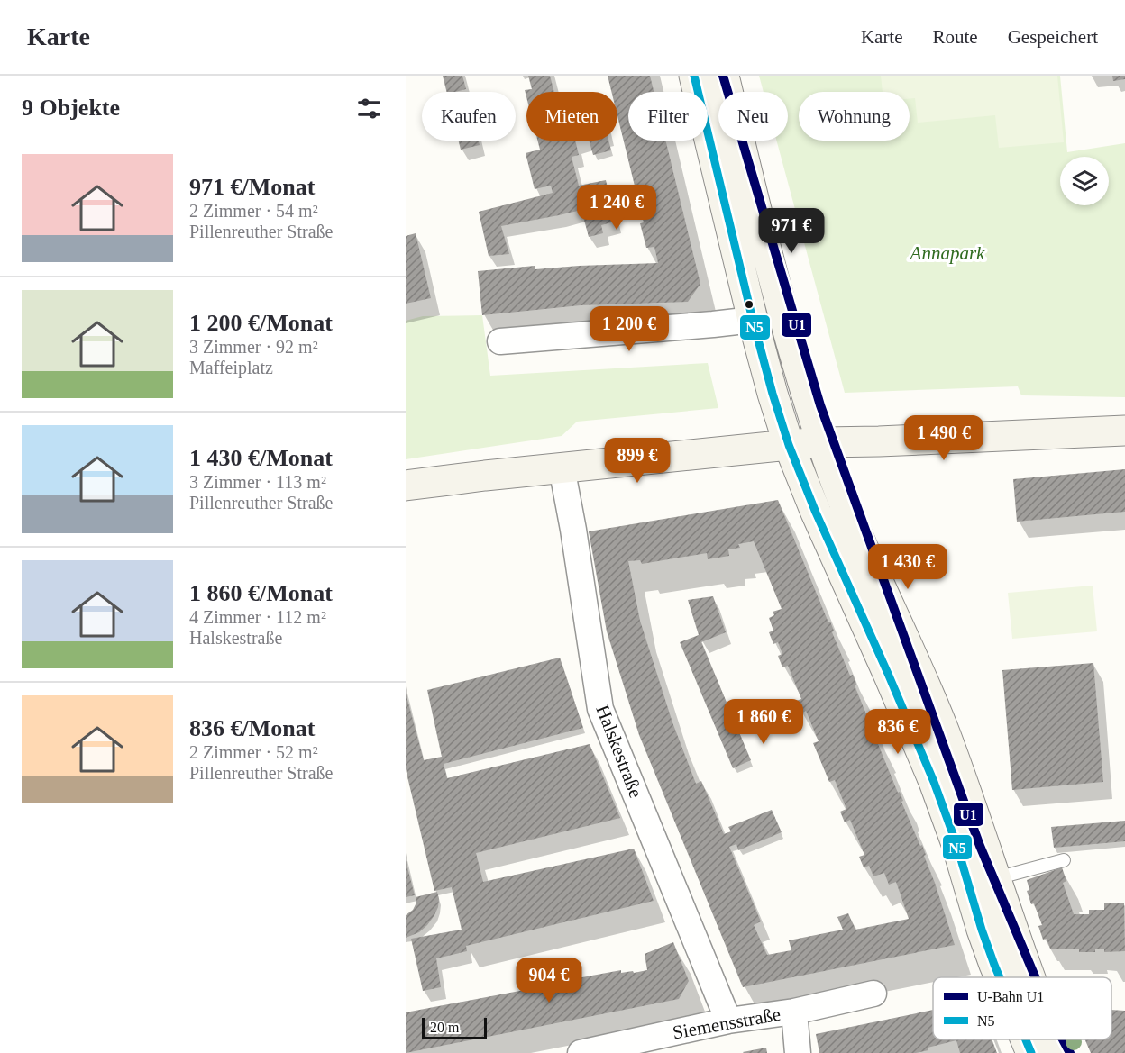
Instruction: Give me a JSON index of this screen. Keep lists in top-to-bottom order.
{
  "streets": {
    "street": ["Halskestraße", "Siemensstraße"]
  },
  "crossings": [
    ["Halskestraße", "Siemensstraße"]
  ],
  "parks": ["Annapark"],
  "lines": ["metro line U1", "transit line N5"],
  "legend": ["U-Bahn U1", "N5"],
  "scale_bar": "20 m",
  "page": {
    "header": "Karte",
    "nav": ["Karte", "Route", "Gespeichert"],
    "heading": "9 Objekte",
    "chip": [
      "Kaufen",
      "Mieten",
      "Filter",
      "Neu",
      "Wohnung"
    ],
    "list": [
      {
        "name": "971 €/Monat",
        "note": "2 Zimmer · 54 m² · Pillenreuther Straße"
      },
      {
        "name": "1 200 €/Monat",
        "note": "3 Zimmer · 92 m² · Maffeiplatz"
      },
      {
        "name": "1 430 €/Monat",
        "note": "3 Zimmer · 113 m² · Pillenreuther Straße"
      },
      {
        "name": "1 860 €/Monat",
        "note": "4 Zimmer · 112 m² · Halskestraße"
      },
      {
        "name": "836 €/Monat",
        "note": "2 Zimmer · 52 m² · Pillenreuther Straße"
      }
    ],
    "price": [
      "1 240 €",
      "971 €",
      "1 200 €",
      "1 490 €",
      "899 €",
      "1 430 €",
      "1 860 €",
      "836 €",
      "904 €"
    ],
    "scale": "20 m"
  }
}
